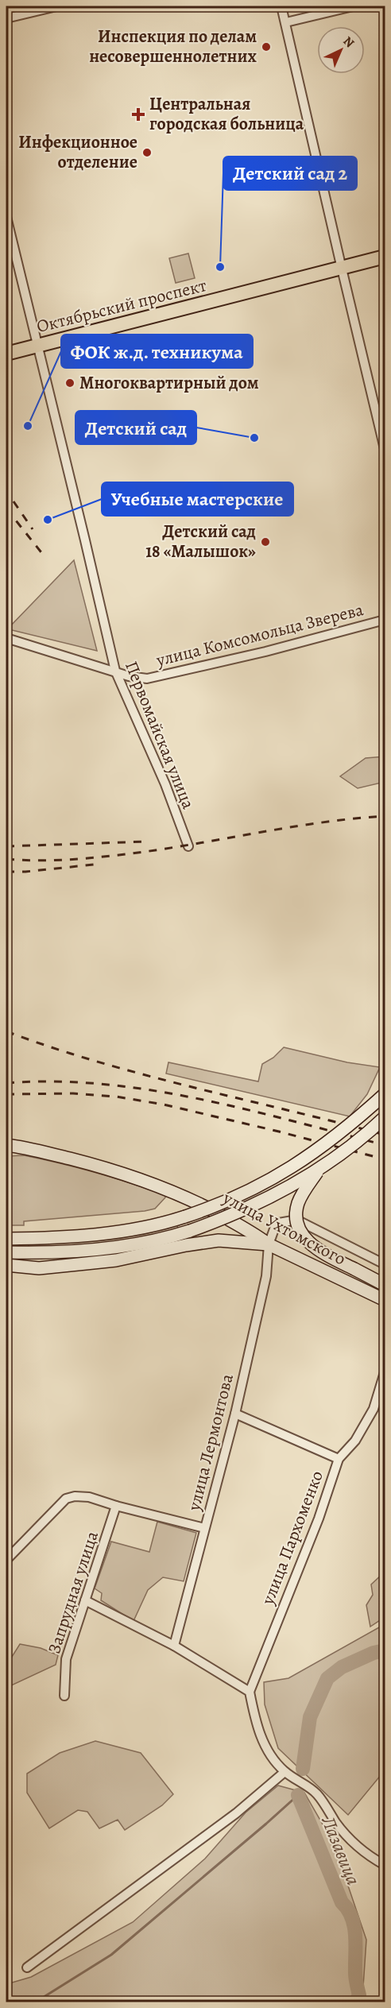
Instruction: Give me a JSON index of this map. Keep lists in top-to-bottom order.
{
  "streets": {
    "main road": ["Октябрьский проспект", "улица Ухтомского"],
    "street": [
      "улица Комсомольца Зверева",
      "Первомайская улица",
      "улица Лермонтова",
      "улица Пархоменко",
      "Запрудная улица"
    ]
  },
  "crossings": [
    ["Октябрьский проспект", "Первомайская улица"],
    ["улица Комсомольца Зверева", "Первомайская улица"],
    ["улица Ухтомского", "улица Лермонтова"]
  ],
  "water": ["Лазавица"],
  "places": {
    "other": [
      "Инспекция по делам несовершеннолетних",
      "Инфекционное отделение",
      "Детский сад 2",
      "Многоквартирный дом",
      "ФОК ж.д. техникума",
      "Детский сад",
      "Учебные мастерские",
      "Детский сад 18 «Малышок»"
    ],
    "health": ["Центральная городская больница"]
  },
  "north": "top right"
}
